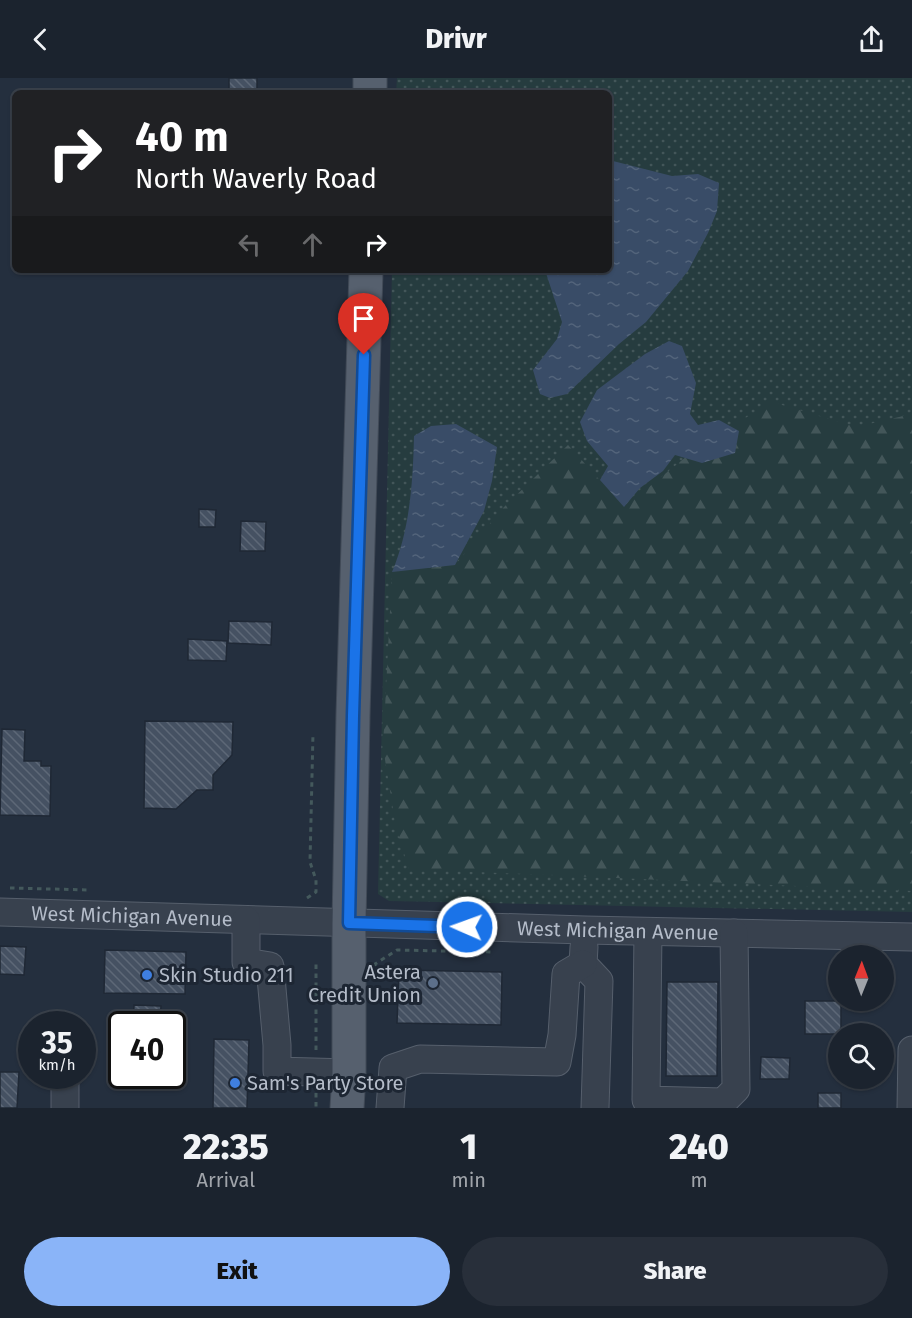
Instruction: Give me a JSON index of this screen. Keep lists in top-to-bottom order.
{
  "streets": {
    "street": ["West Michigan Avenue"]
  },
  "places": ["Skin Studio 211", "Astera Credit Union", "Sam's Party Store"],
  "north": "top",
  "page": {
    "header": "Drivr",
    "turn": ["40 m", "North Waverly Road"],
    "speed": "35 km/h",
    "limit": "40",
    "eta": [
      "22:35",
      "Arrival",
      "1",
      "min",
      "240",
      "m"
    ],
    "buttons": ["Exit", "Share"]
  }
}
